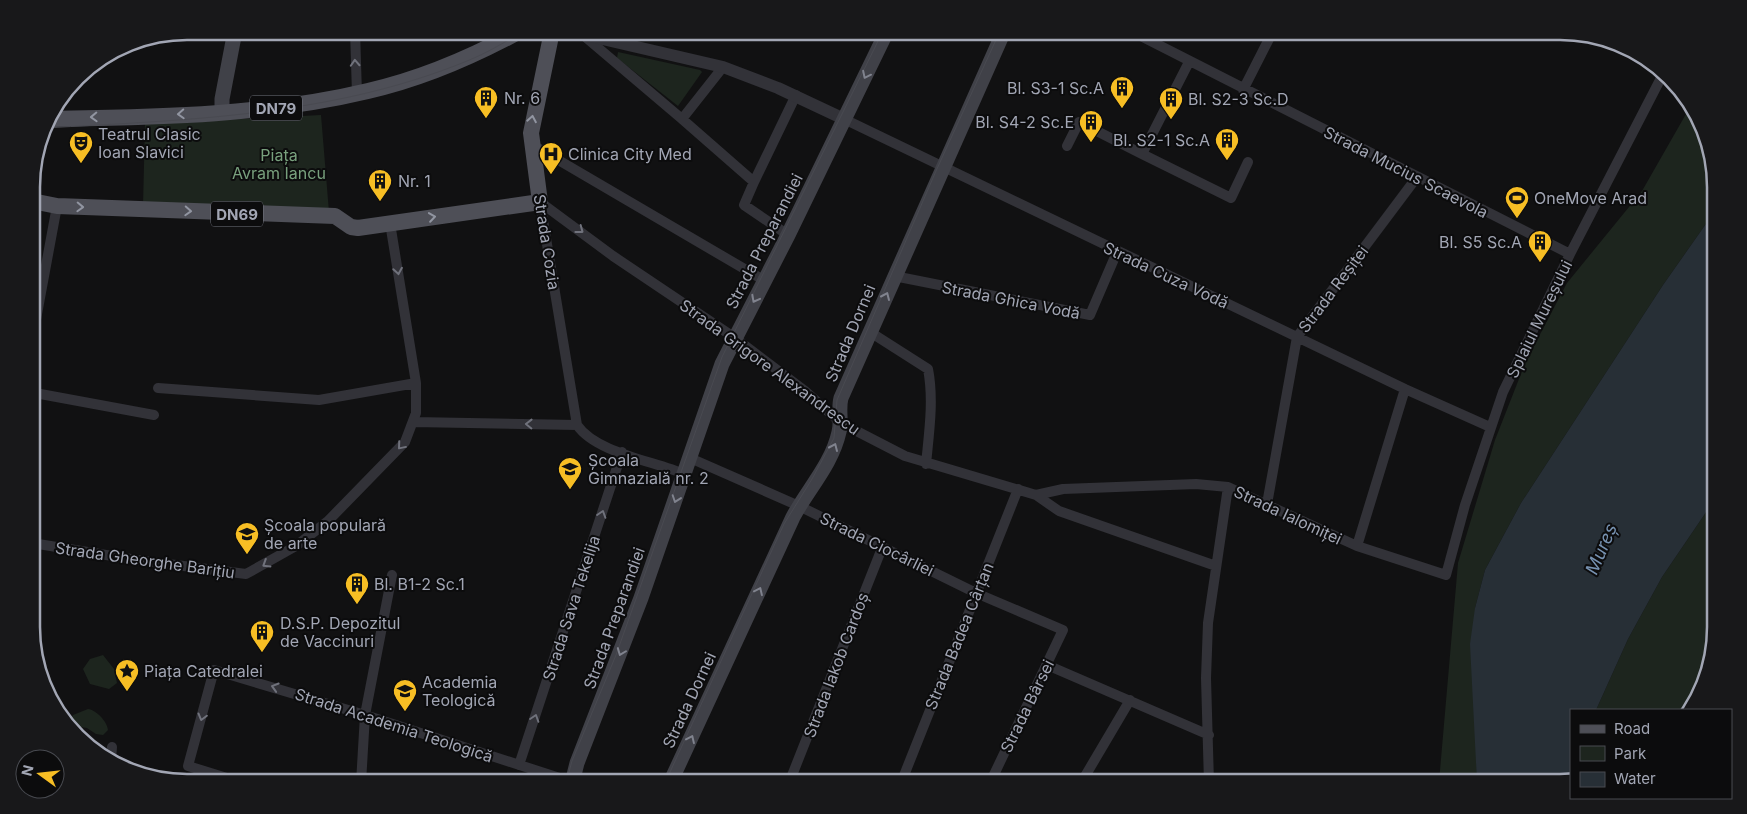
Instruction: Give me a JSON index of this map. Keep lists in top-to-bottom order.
{
  "streets": {
    "main road": [
      "DN79",
      "DN69",
      "Strada Preparandiei",
      "Strada Cozia",
      "Strada Dornei"
    ],
    "street": [
      "Strada Mucius Scaevola",
      "Strada Cuza Vodă",
      "Strada Reșiței",
      "Strada Ghica Vodă",
      "Splaiul Mureșului",
      "Strada Grigore Alexandrescu",
      "Strada Ialomiței",
      "Strada Ciocârliei",
      "Strada Gheorghe Barițiu",
      "Strada Sava Tekelija",
      "Strada Badea Cârțan",
      "Strada Iakob Cardoș",
      "Strada Bârsei",
      "Strada Academia Teologică"
    ]
  },
  "crossings": [
    ["Strada Mucius Scaevola", "Strada Reșiței"],
    ["Strada Mucius Scaevola", "Splaiul Mureșului"],
    ["DN69", "Strada Gheorghe Barițiu"],
    ["Strada Preparandiei", "Strada Cuza Vodă"],
    ["Strada Preparandiei", "Strada Grigore Alexandrescu"],
    ["Strada Preparandiei", "Strada Ciocârliei"],
    ["Strada Cozia", "Strada Grigore Alexandrescu"],
    ["Strada Cuza Vodă", "Strada Reșiței"],
    ["Strada Cuza Vodă", "Strada Ghica Vodă"],
    ["Strada Cuza Vodă", "Splaiul Mureșului"],
    ["Strada Cuza Vodă", "Strada Dornei"],
    ["Strada Reșiței", "Strada Ialomiței"],
    ["Strada Ghica Vodă", "Strada Dornei"],
    ["Splaiul Mureșului", "Strada Ialomiței"],
    ["Strada Dornei", "Strada Grigore Alexandrescu"],
    ["Strada Dornei", "Strada Ciocârliei"],
    ["Strada Grigore Alexandrescu", "Strada Ialomiței"],
    ["Strada Grigore Alexandrescu", "Strada Badea Cârțan"],
    ["Strada Ciocârliei", "Strada Badea Cârțan"],
    ["Strada Ciocârliei", "Strada Iakob Cardoș"],
    ["Strada Ciocârliei", "Strada Bârsei"],
    ["Strada Sava Tekelija", "Strada Academia Teologică"]
  ],
  "one_way": ["Strada Preparandiei", "Strada Dornei", "Strada Sava Tekelija"],
  "water": ["Mureș"],
  "parks": ["Piața Avram Iancu"],
  "places": {
    "building": [
      "Bl. S3-1 Sc.A",
      "Nr. 6",
      "Bl. S2-3 Sc.D",
      "Bl. S4-2 Sc.E",
      "Bl. S2-1 Sc.A",
      "Nr. 1",
      "Bl. S5 Sc.A",
      "Bl. B1-2 Sc.1",
      "D.S.P. Depozitul de Vaccinuri"
    ],
    "theatre": ["Teatrul Clasic Ioan Slavici"],
    "hospital": ["Clinica City Med"],
    "sports": ["OneMove Arad"],
    "school or university": ["Școala Gimnazială nr. 2", "Școala populară de arte", "Academia Teologică"],
    "place": ["Piața Catedralei"]
  },
  "legend": ["Road", "Park", "Water"],
  "north": "left"
}
